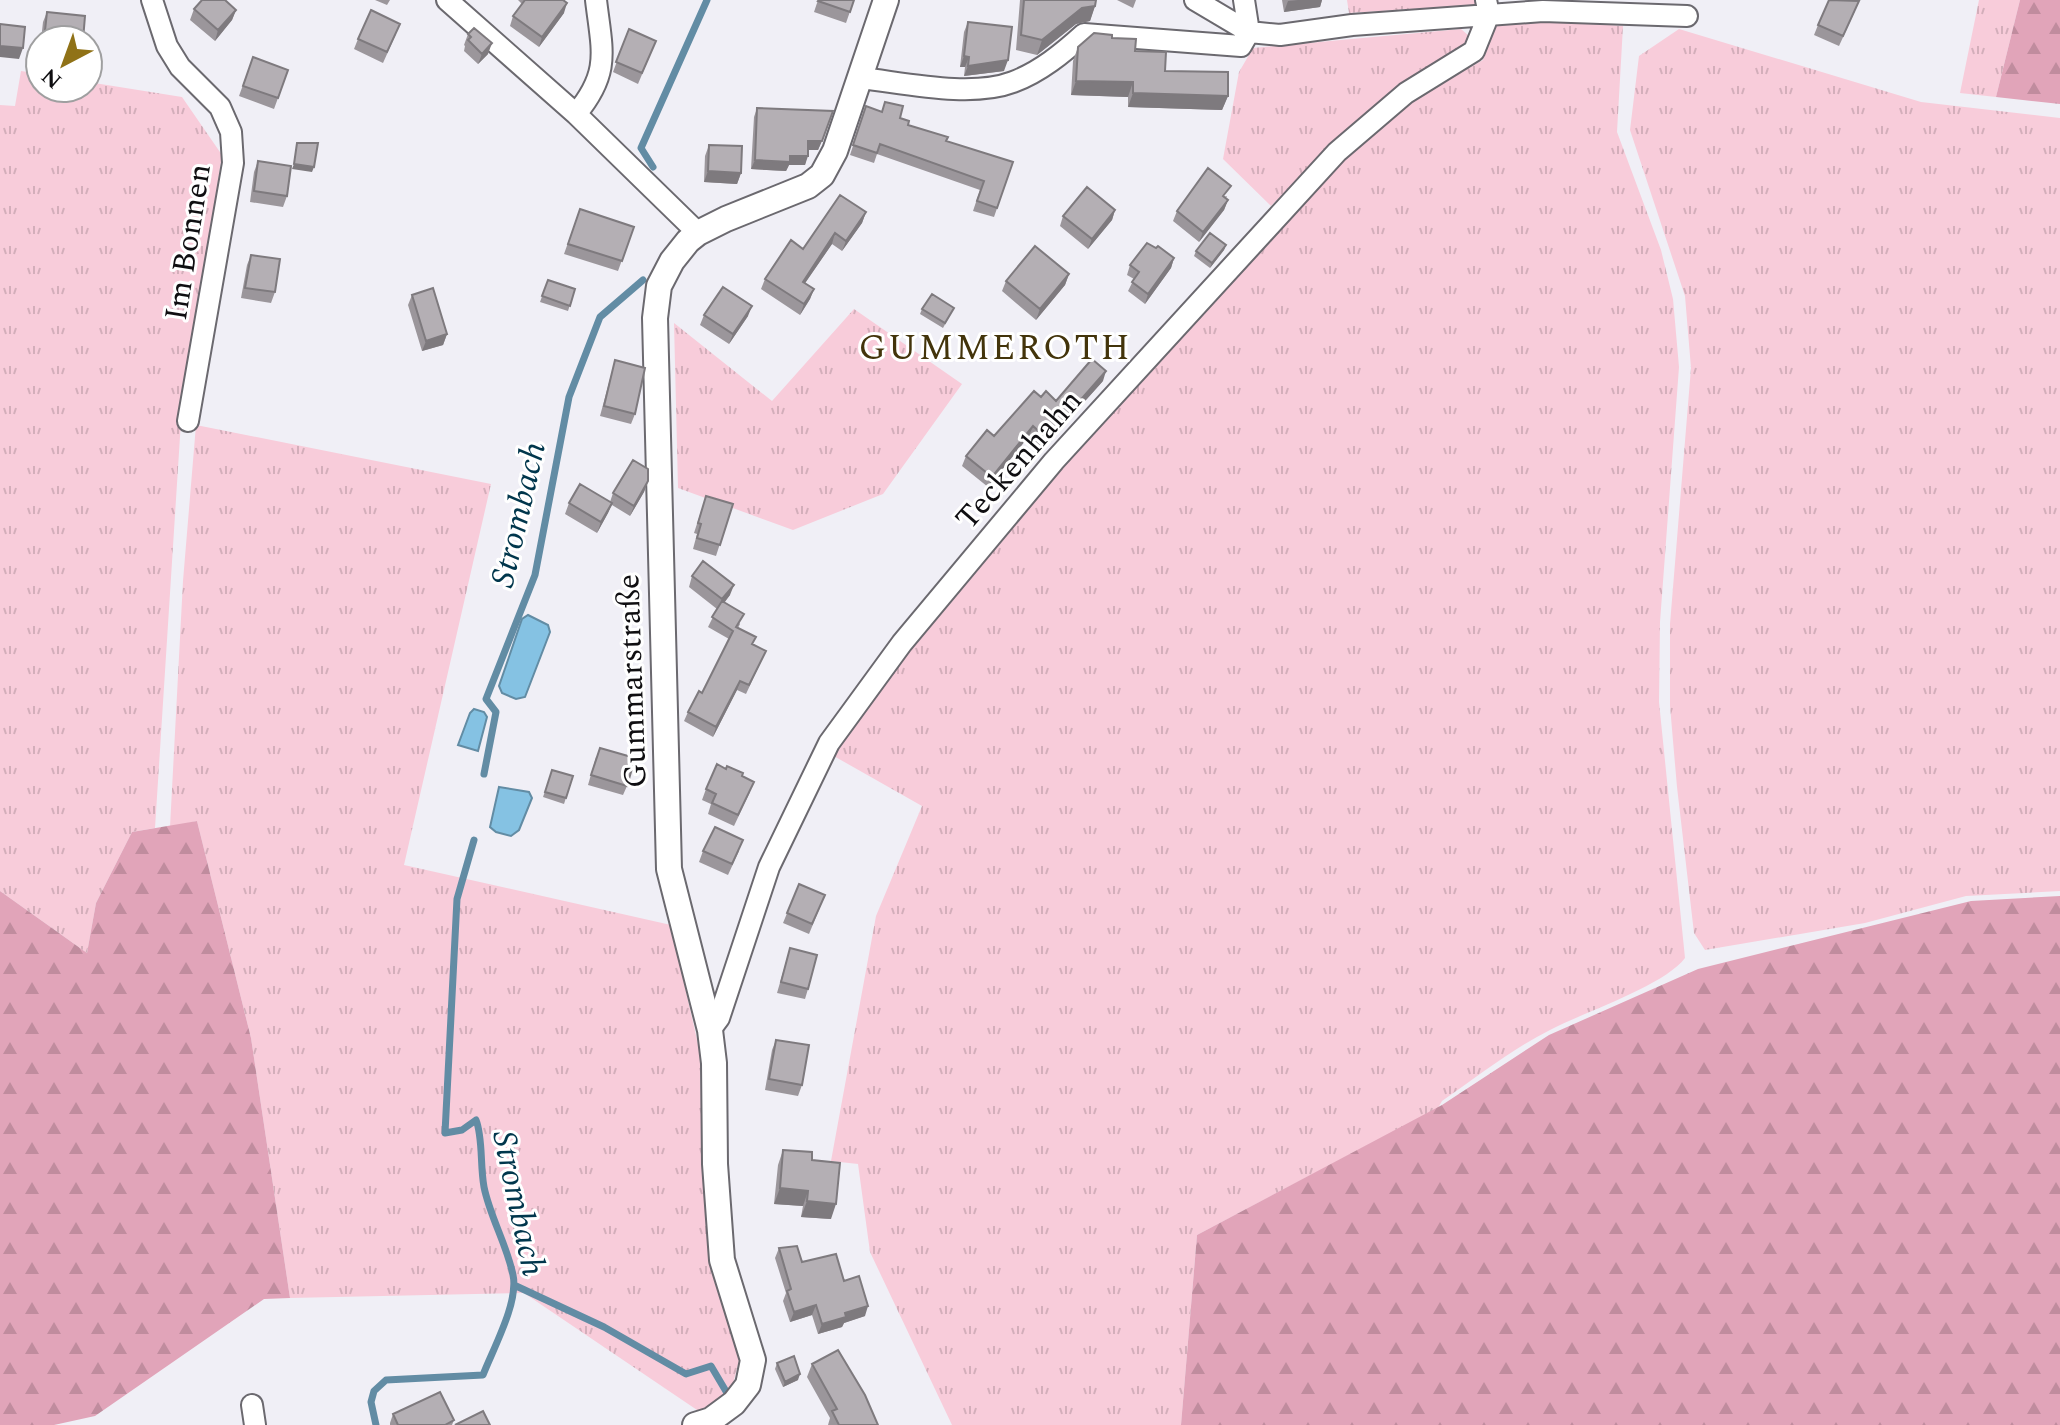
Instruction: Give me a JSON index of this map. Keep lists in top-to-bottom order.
{
  "streets": {
    "street": ["Im Bonnen", "Teckenhahn", "Gummarstraße"]
  },
  "crossings": [
    ["Teckenhahn", "Gummarstraße"]
  ],
  "districts": ["GUMMEROTH"],
  "water": ["Strombach"],
  "north": "bottom left"
}
